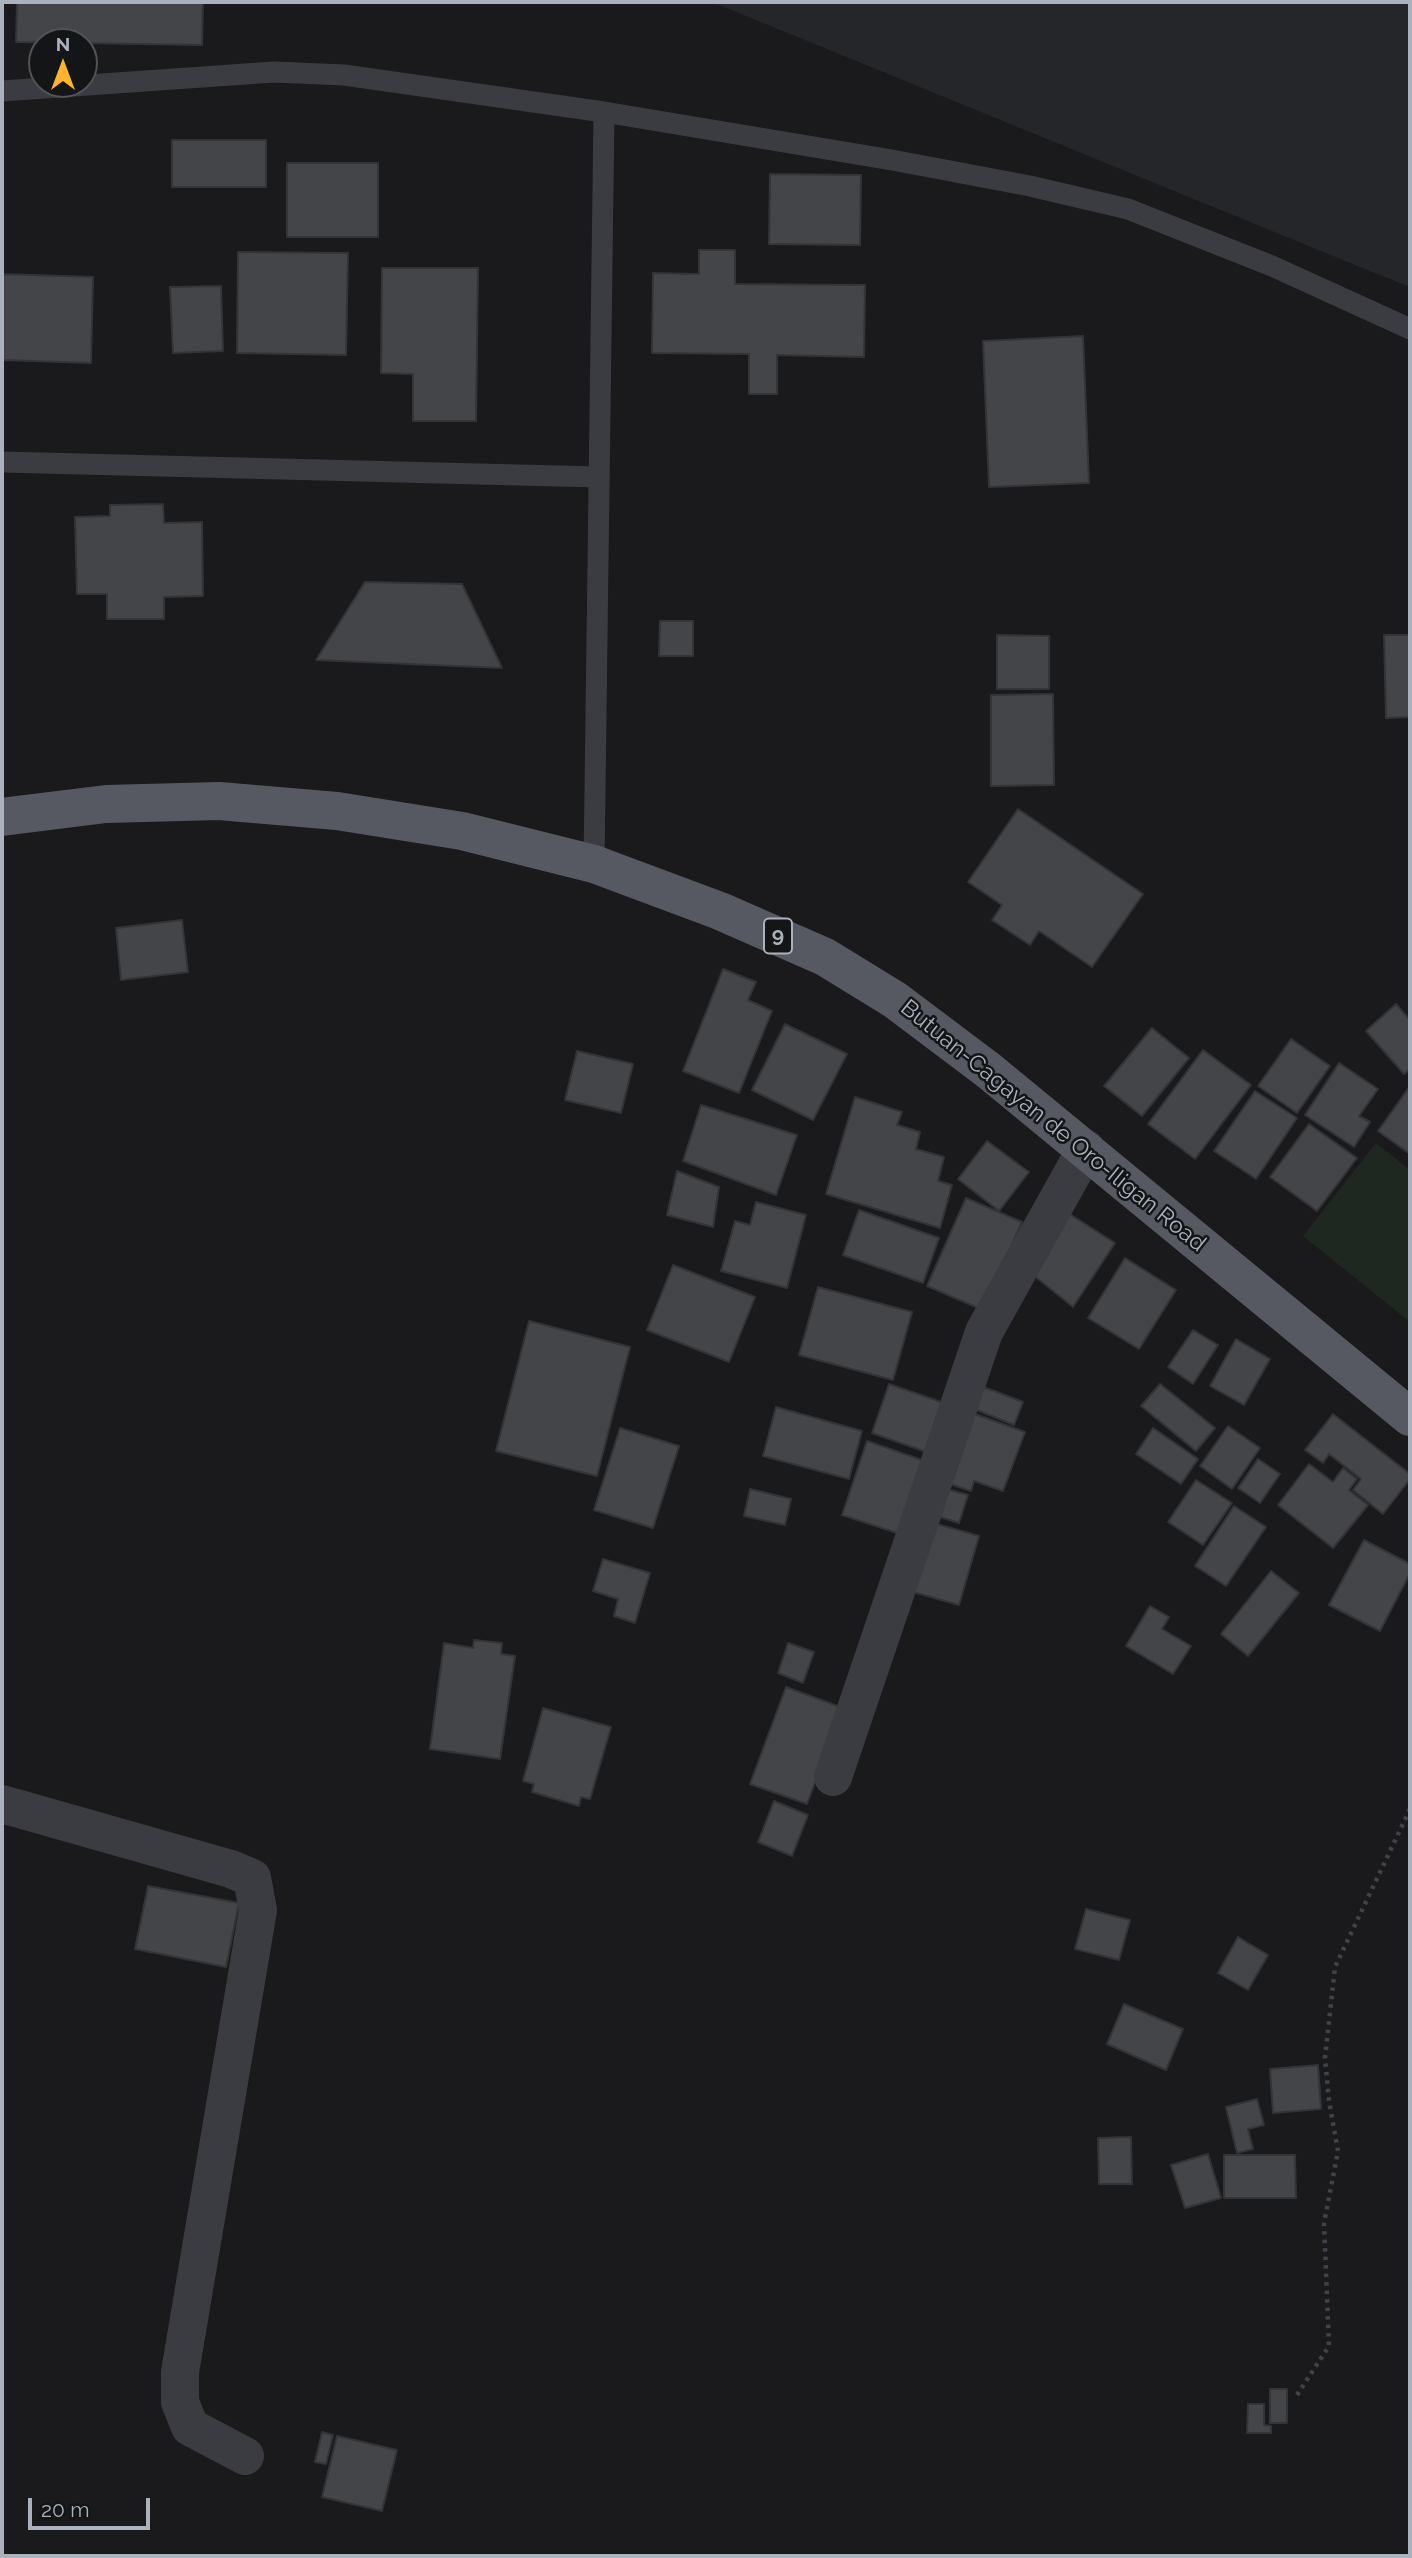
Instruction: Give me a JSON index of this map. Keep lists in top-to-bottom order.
{
  "streets": {
    "main road": ["9", "Butuan-Cagayan de Oro-Iligan Road"]
  },
  "scale_bar": "20 m",
  "north": "top"
}
